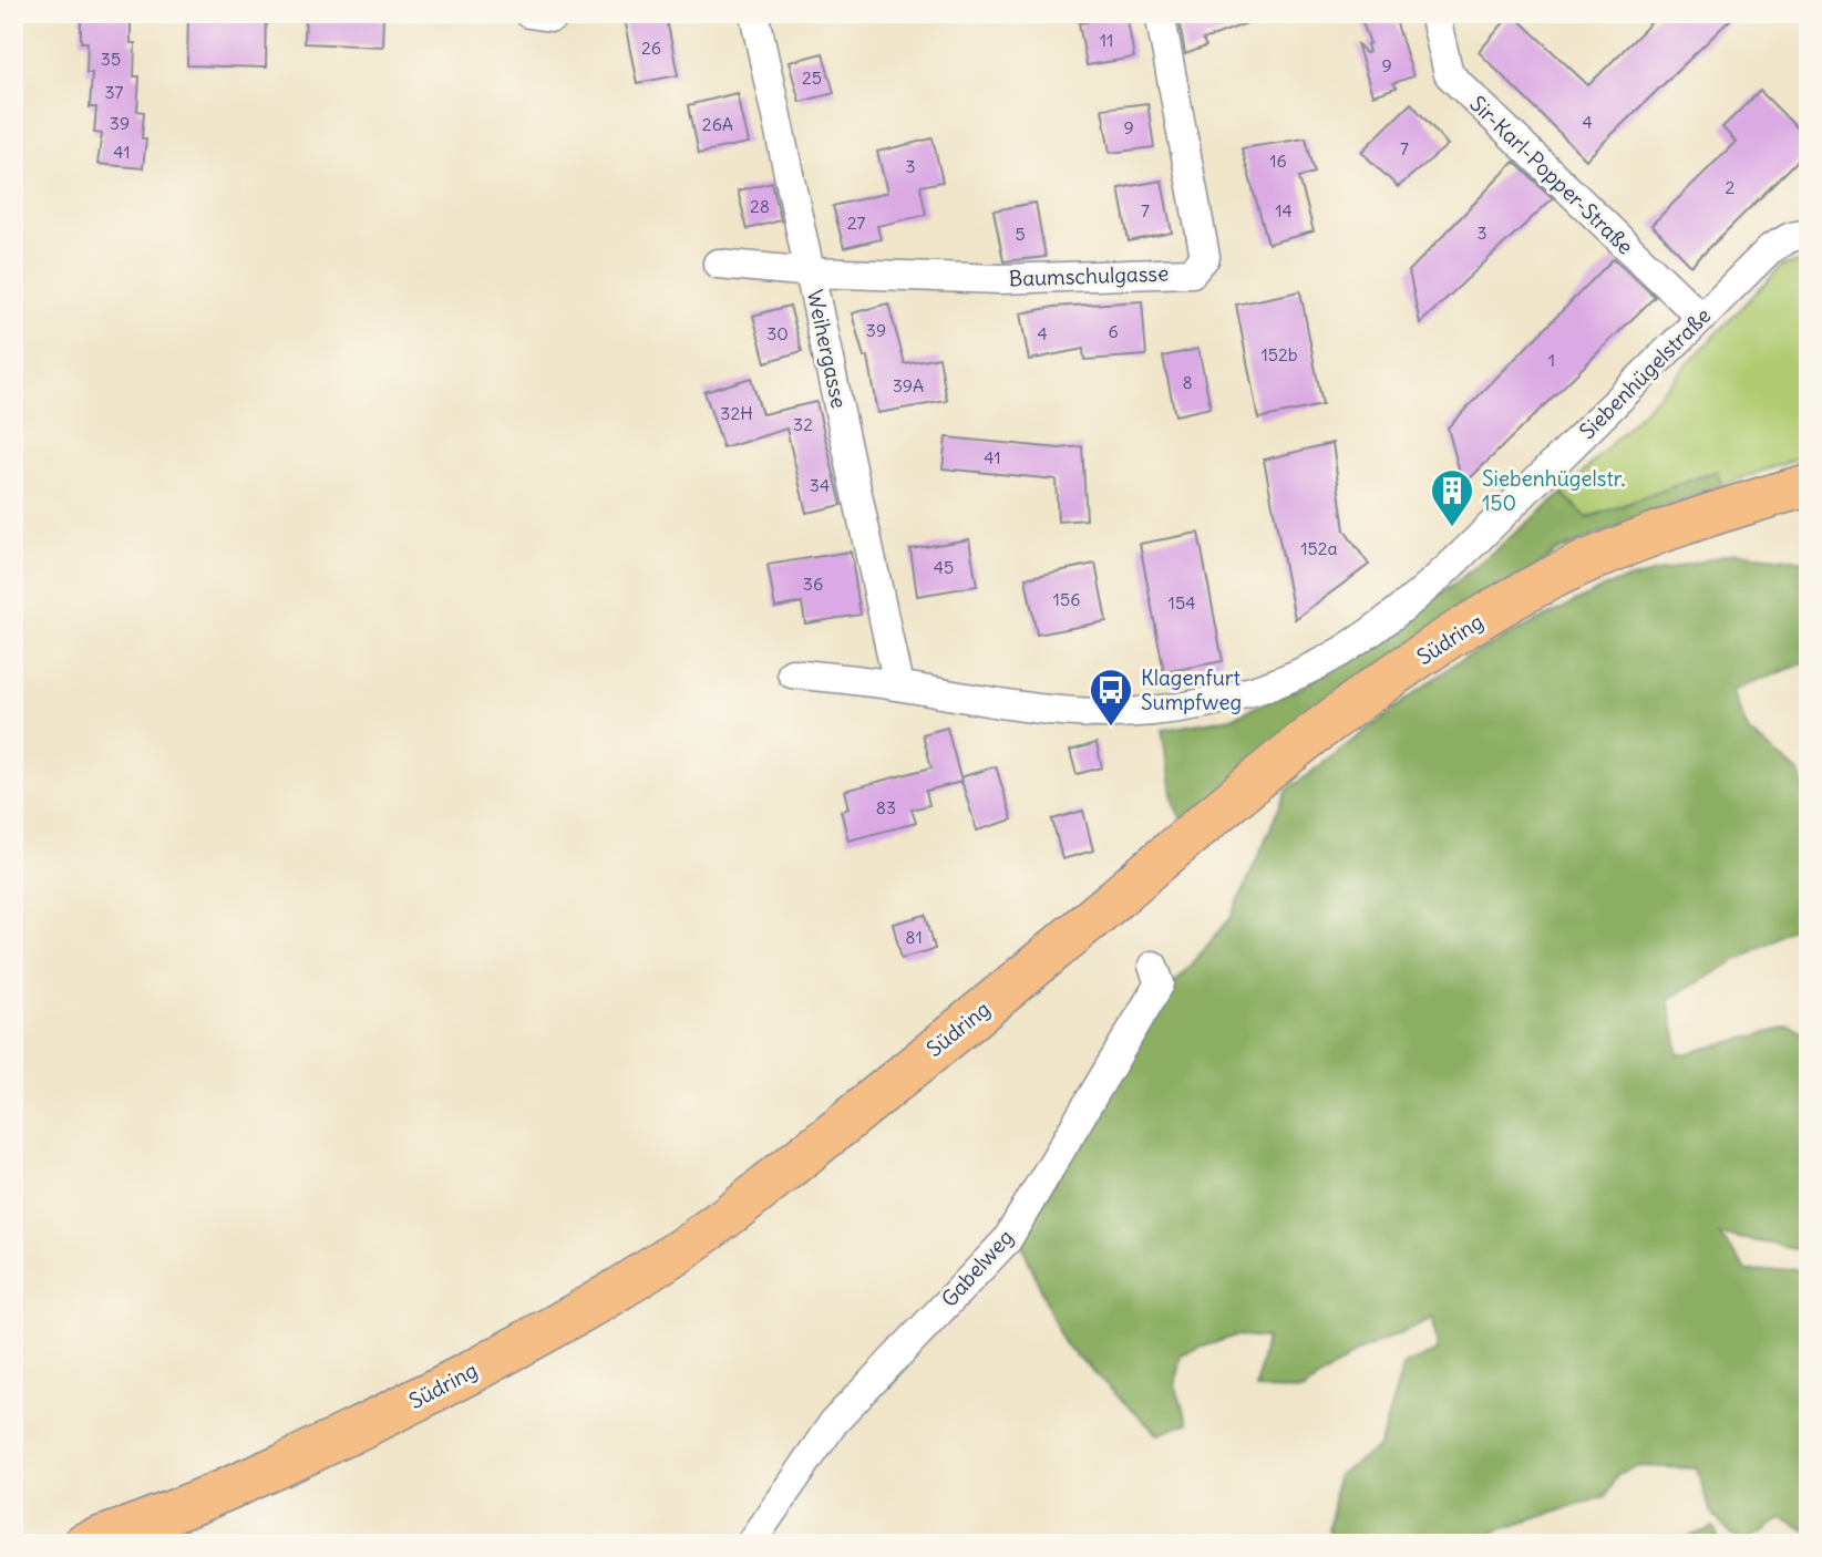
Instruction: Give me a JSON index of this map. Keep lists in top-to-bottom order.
{
  "streets": {
    "main road": ["Südring"],
    "street": [
      "Sir-Karl-Popper-Straße",
      "Baumschulgasse",
      "Weihergasse",
      "Siebenhügelstraße",
      "Gabelweg"
    ]
  },
  "crossings": [
    ["Sir-Karl-Popper-Straße", "Siebenhügelstraße"],
    ["Baumschulgasse", "Weihergasse"],
    ["Weihergasse", "Siebenhügelstraße"]
  ],
  "places": {
    "building": ["Siebenhügelstr. 150"],
    "bus stop": ["Klagenfurt Sumpfweg"]
  },
  "house_numbers": [
    "11",
    "26",
    "35",
    "9",
    "25",
    "37",
    "4",
    "39",
    "26A",
    "9",
    "7",
    "41",
    "16",
    "3",
    "2",
    "28",
    "7",
    "14",
    "27",
    "3",
    "5",
    "39",
    "6",
    "30",
    "4",
    "152b",
    "1",
    "8",
    "39A",
    "32H",
    "32",
    "41",
    "34",
    "152a",
    "45",
    "36",
    "156",
    "154",
    "83",
    "81"
  ]
}
